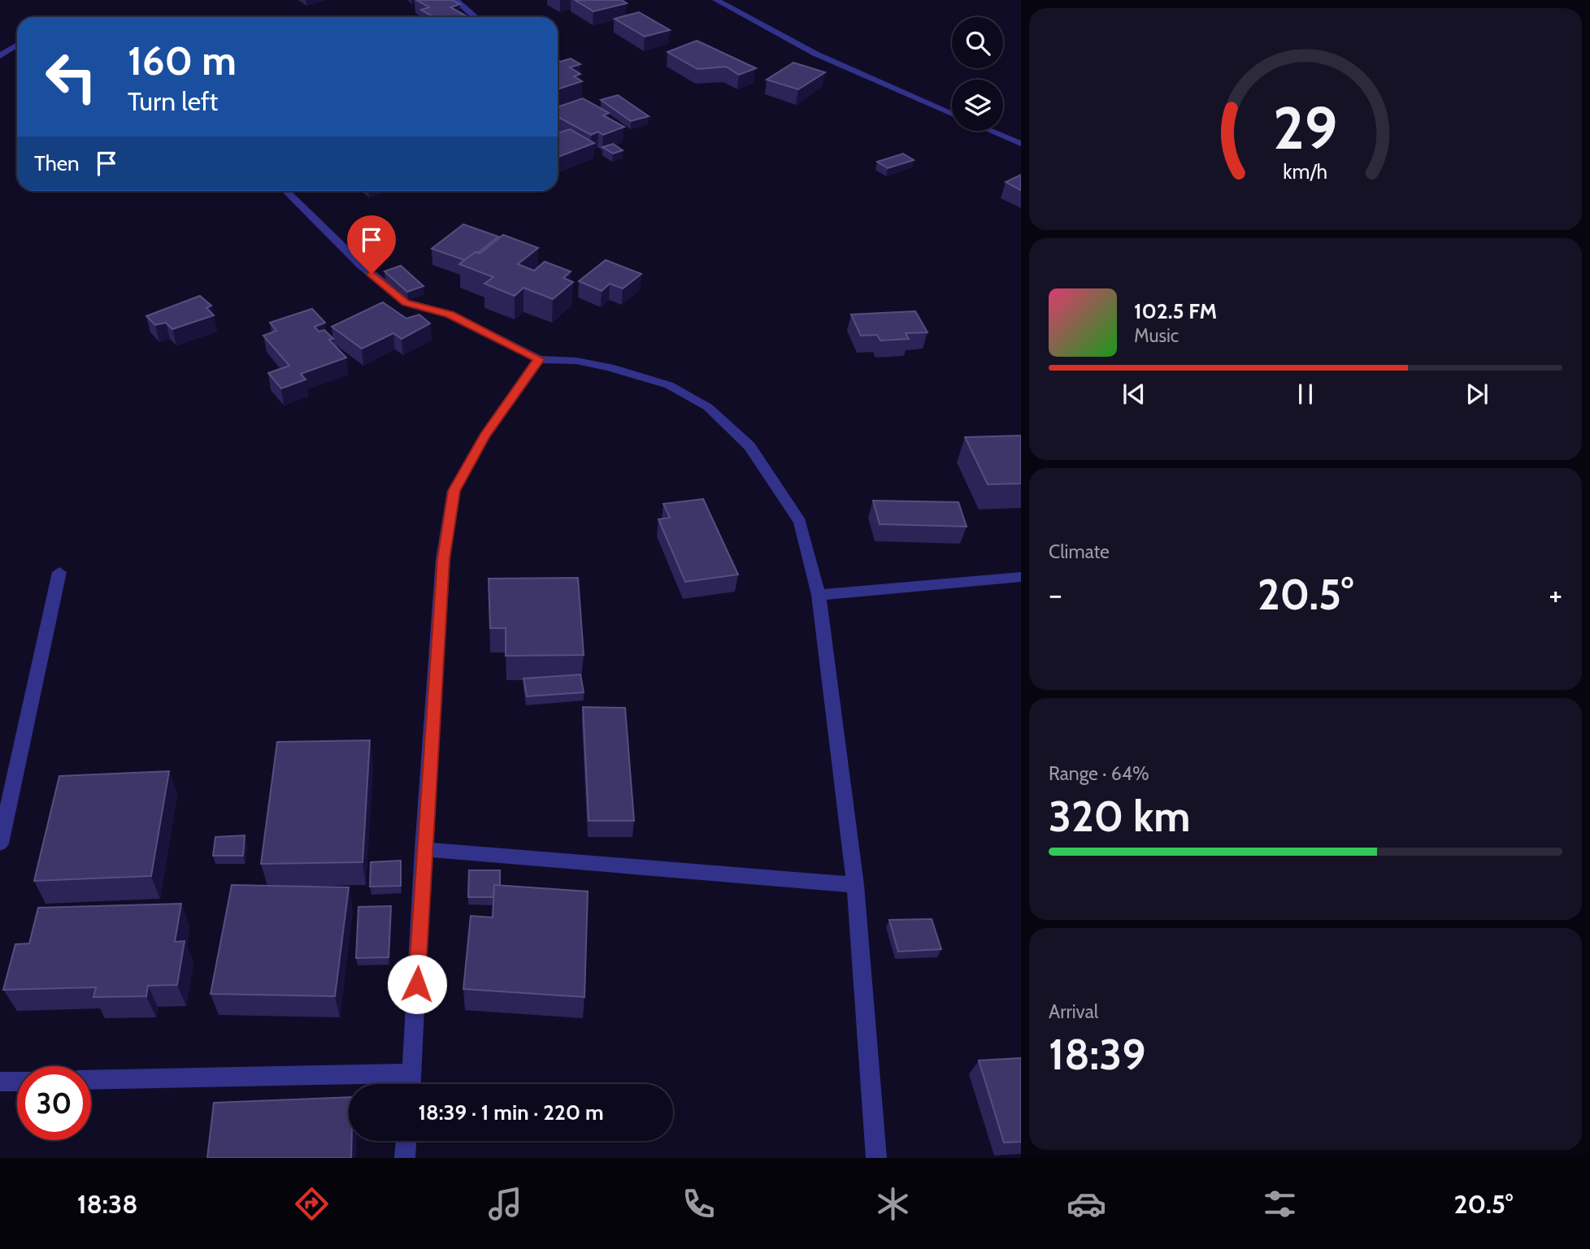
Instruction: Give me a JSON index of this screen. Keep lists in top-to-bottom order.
{
  "page": {
    "turn": ["160 m", "Turn left"],
    "then": "Then",
    "song": ["102.5 FM", "Music"],
    "tile": [
      "Climate",
      ["Range · 64%", "320 km"],
      ["Arrival", "18:39"]
    ],
    "heat": ["−", "20.5°", "+"],
    "limit": "30",
    "trip": "18:39 · 1 min · 220 m",
    "tabs": ["18:38", "20.5°"],
    "gauge": ["29", "km/h"]
  }
}
